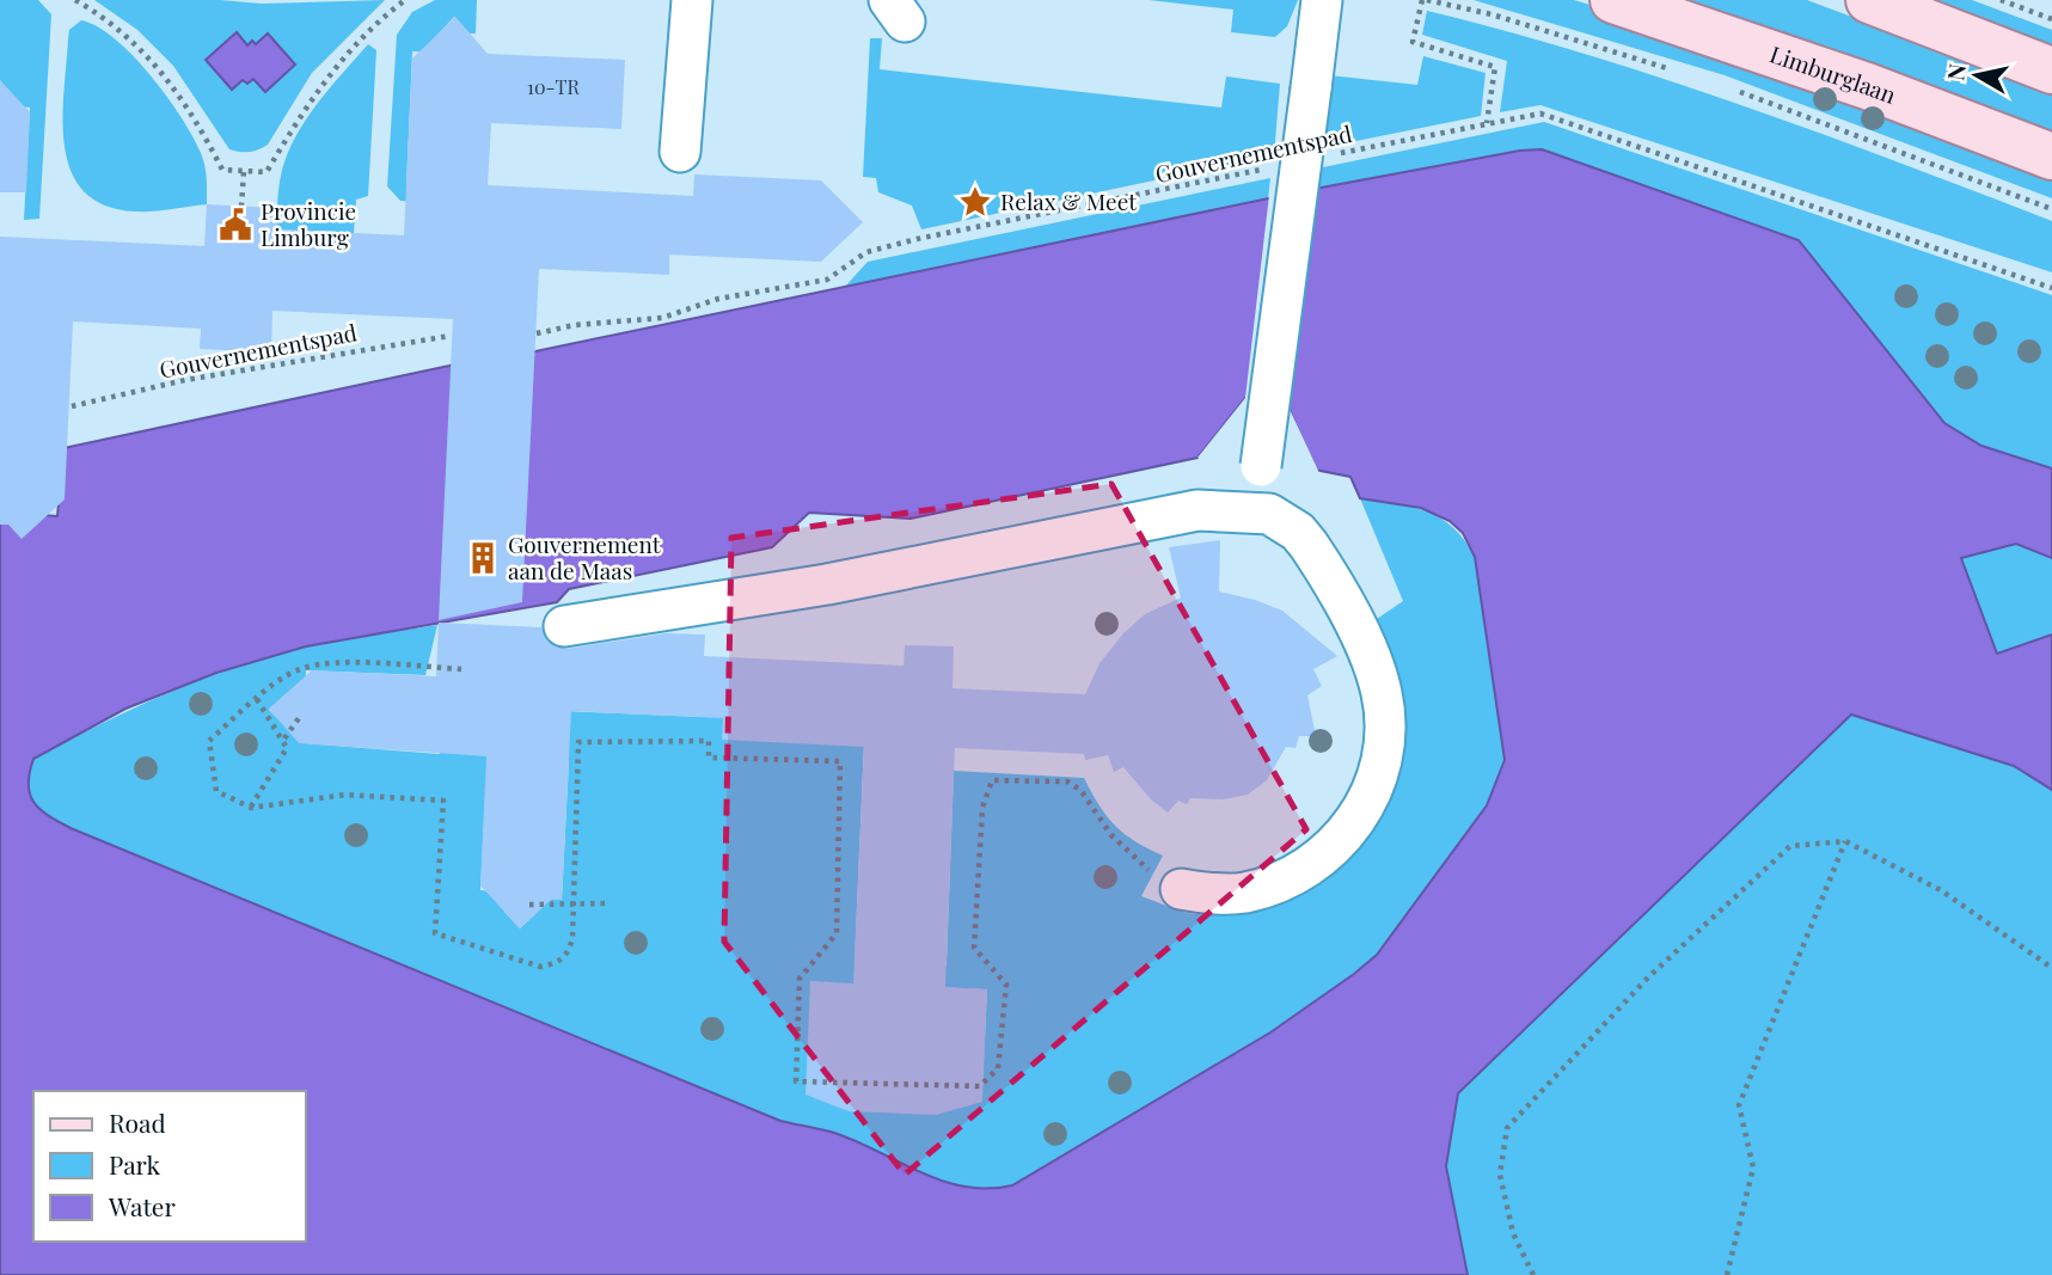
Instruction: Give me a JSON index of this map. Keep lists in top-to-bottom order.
{
  "streets": {
    "main road": ["Limburglaan"],
    "path": ["Gouvernementspad"]
  },
  "places": {
    "place": ["Relax & Meet"],
    "public building": ["Provincie Limburg"],
    "building": ["Gouvernement aan de Maas"]
  },
  "house_numbers": ["10-TR"],
  "legend": ["Road", "Park", "Water"],
  "north": "left"
}
